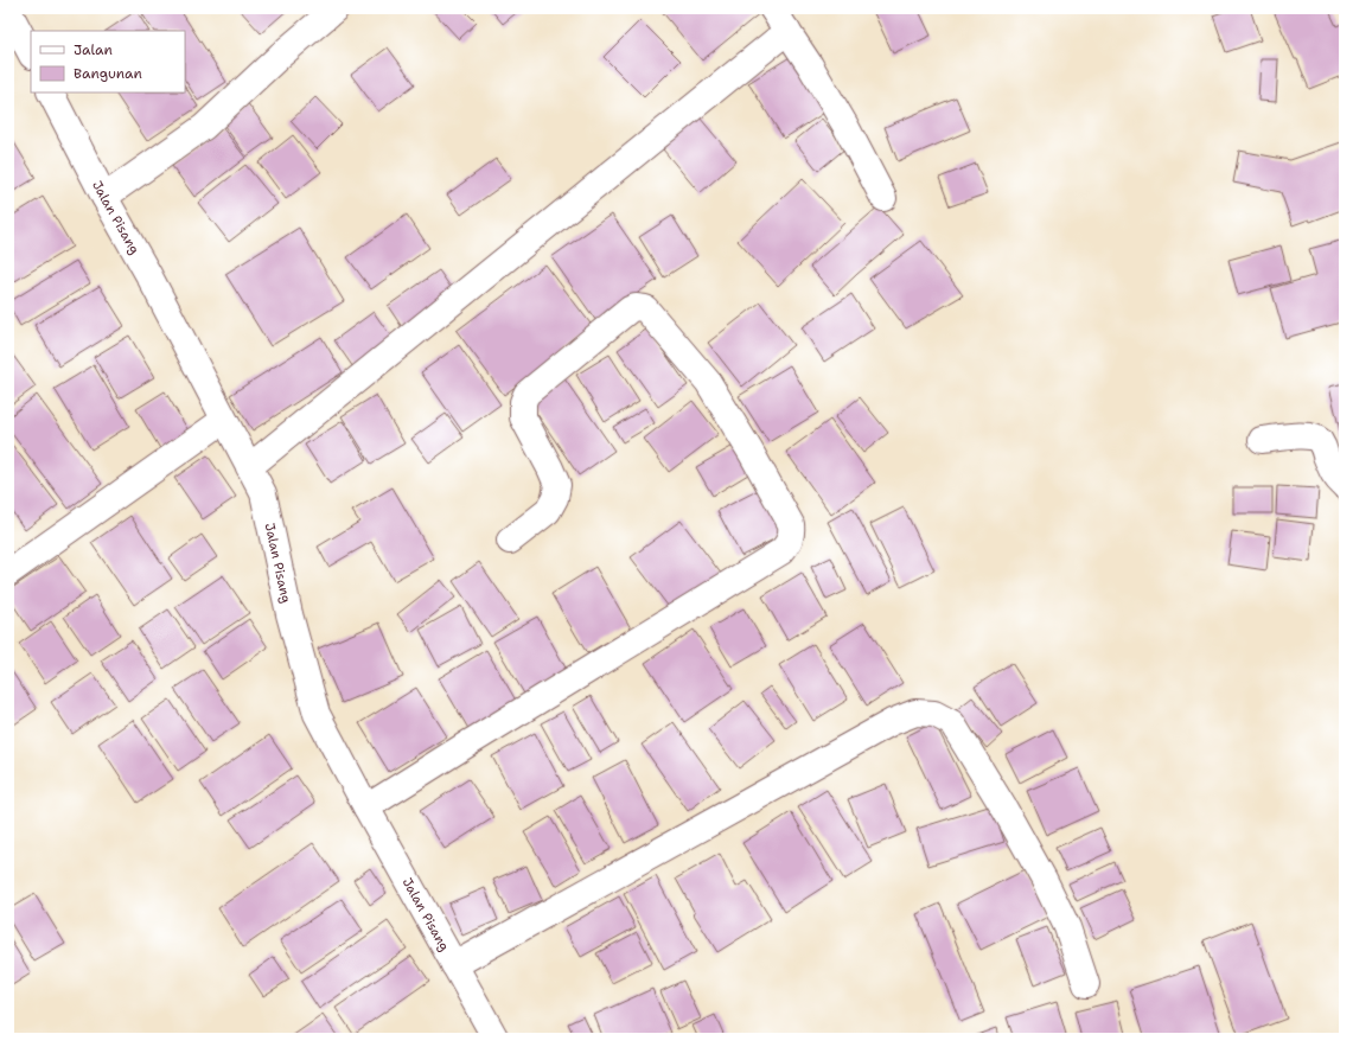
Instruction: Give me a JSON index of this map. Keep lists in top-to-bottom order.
{
  "streets": {
    "street": ["Jalan Pisang"]
  },
  "legend": ["Jalan", "Bangunan"]
}
